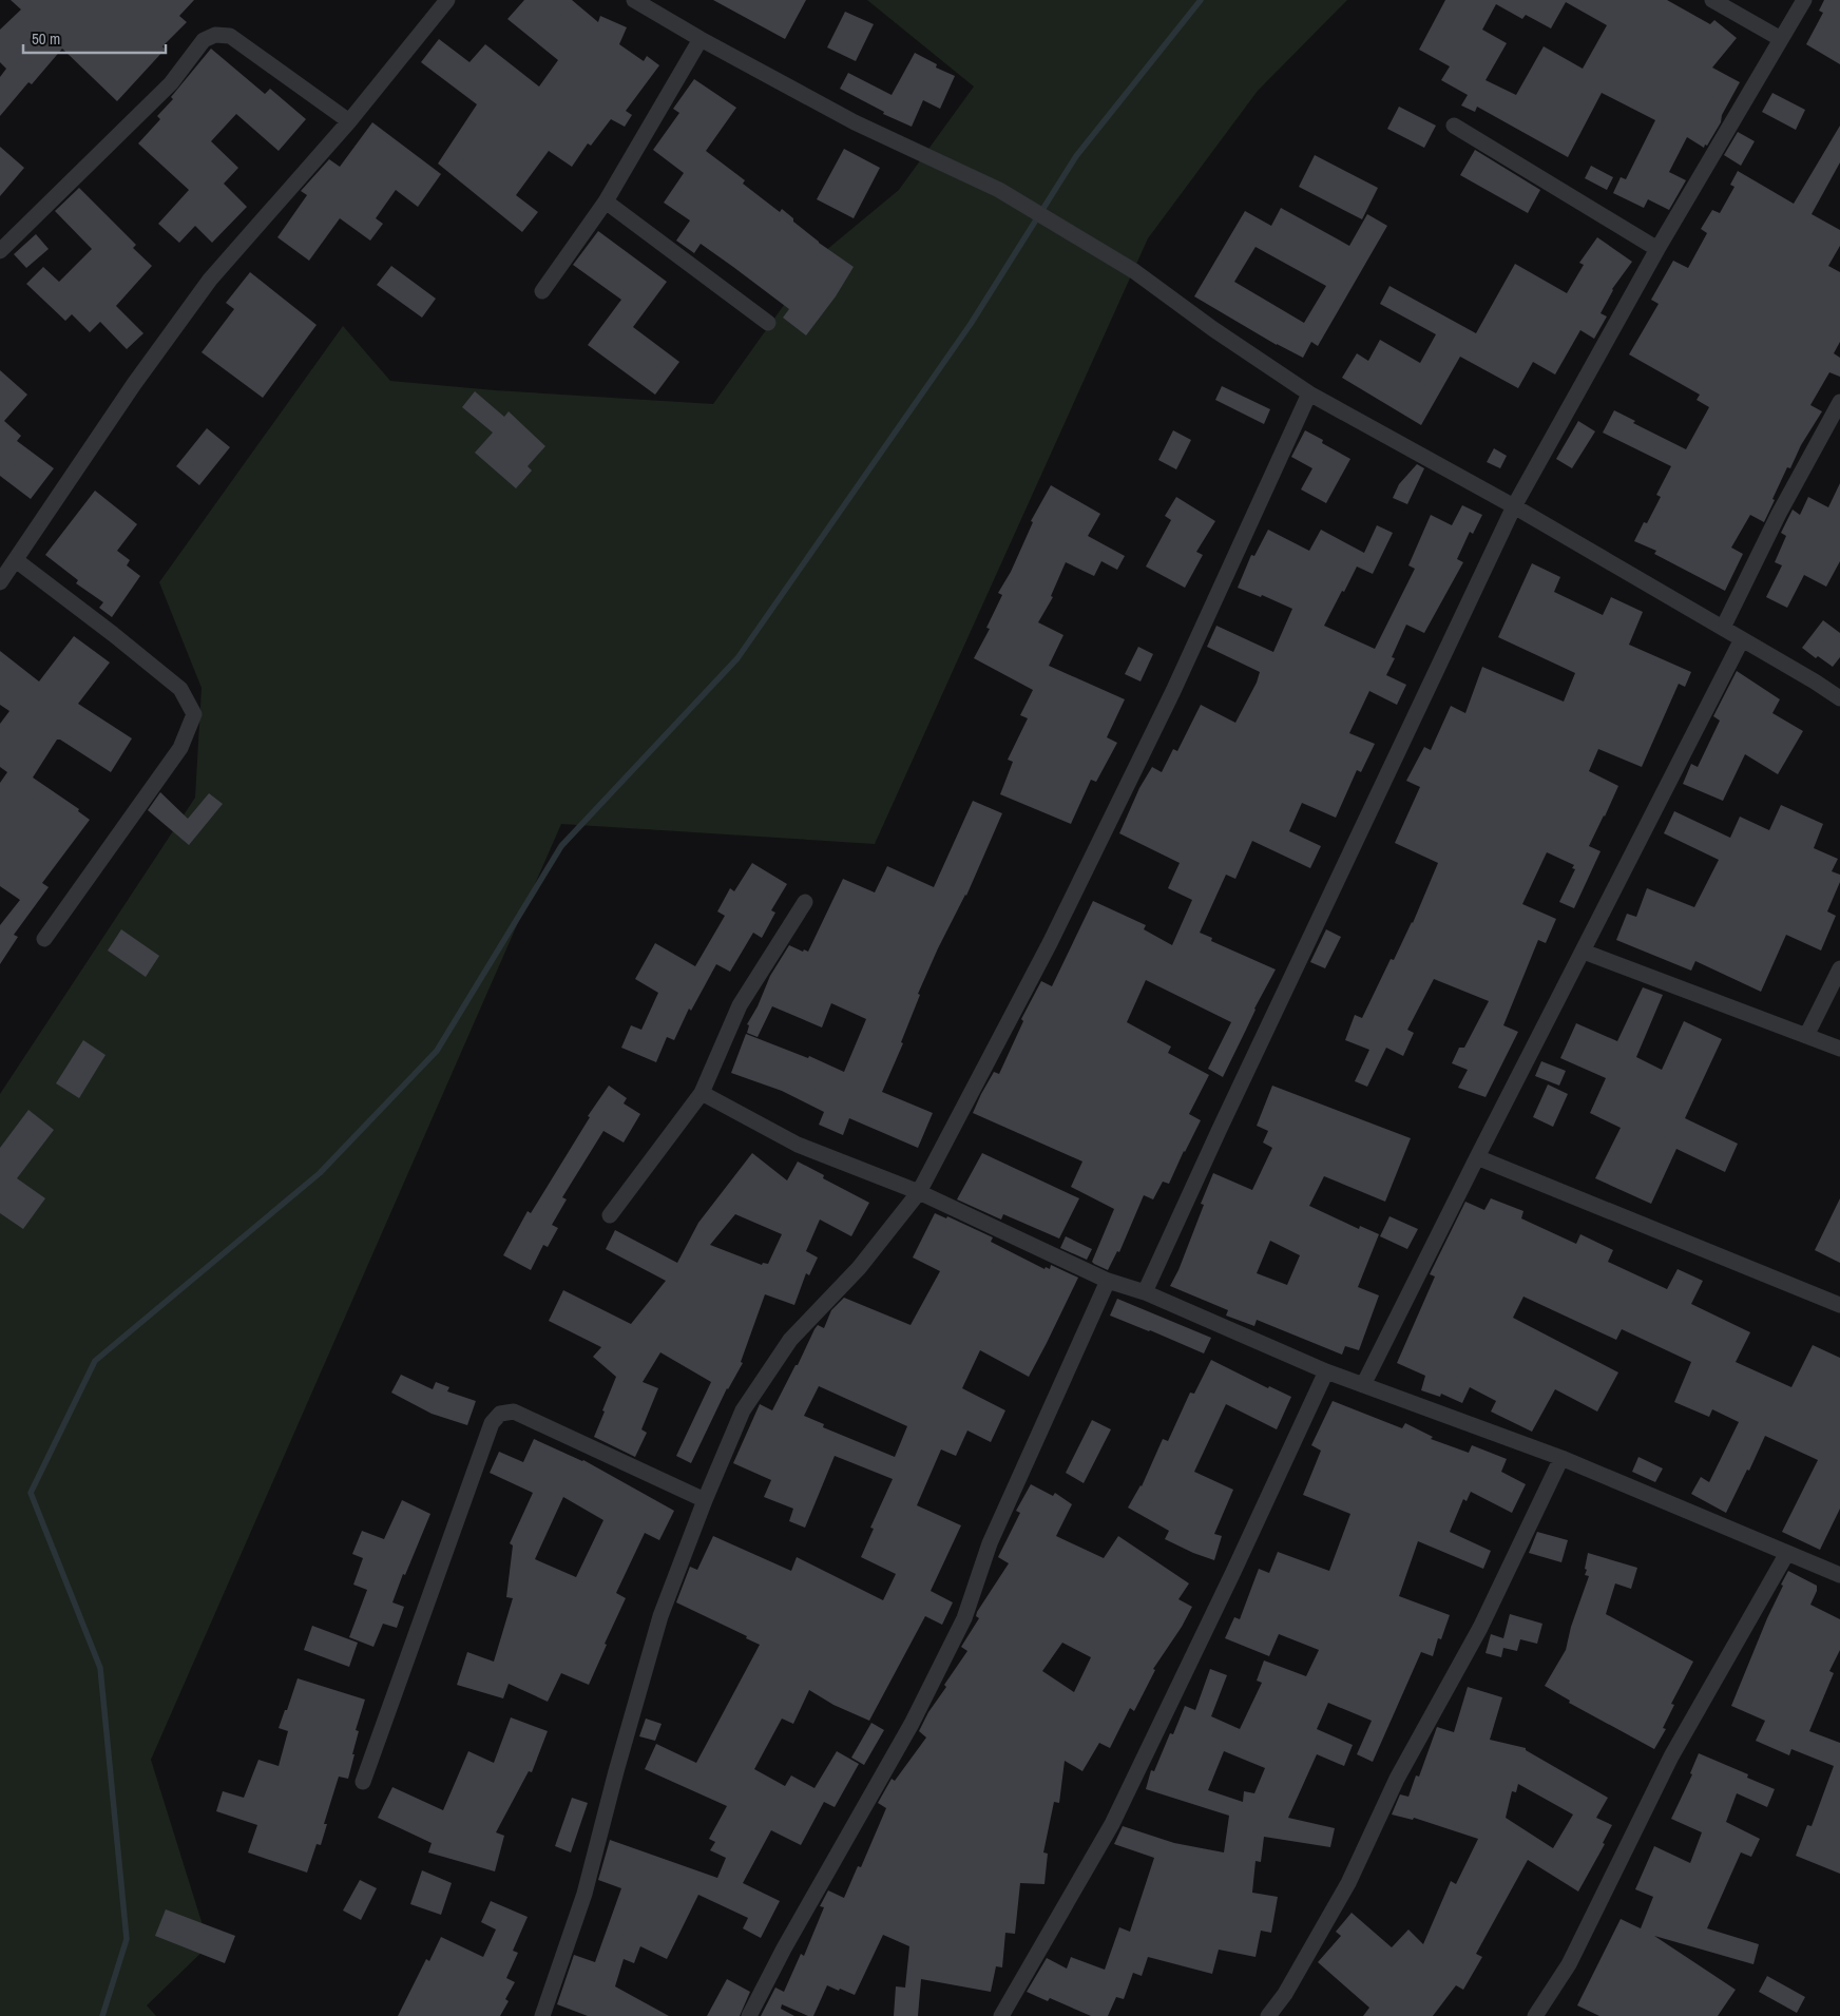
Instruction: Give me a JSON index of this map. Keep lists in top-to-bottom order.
{
  "scale_bar": "50 m"
}
